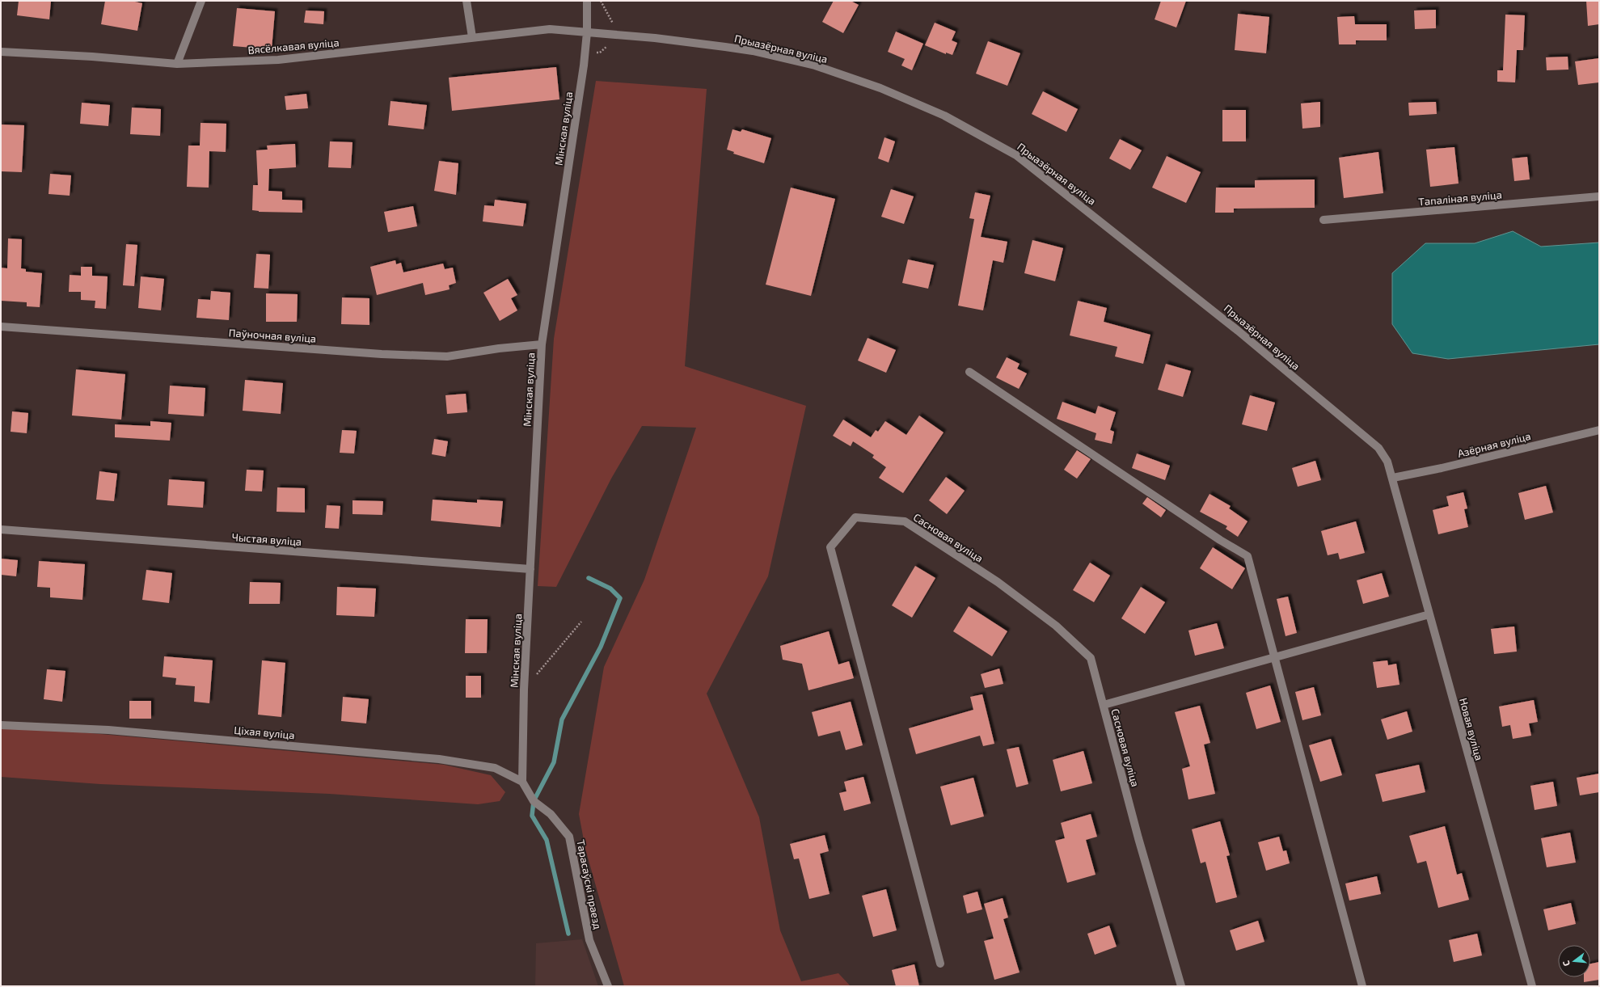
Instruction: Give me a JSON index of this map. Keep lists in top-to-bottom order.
{
  "streets": {
    "street": [
      "Вясёлкавая вуліца",
      "Прыазёрная вуліца",
      "Мінская вуліца",
      "Тапаліная вуліца",
      "Паўночная вуліца",
      "Азёрная вуліца",
      "Сасновая вуліца",
      "Чыстая вуліца",
      "Новая вуліца",
      "Ціхая вуліца",
      "Тарасаўскі праезд"
    ]
  },
  "crossings": [
    ["Вясёлкавая вуліца", "Прыазёрная вуліца"],
    ["Вясёлкавая вуліца", "Мінская вуліца"],
    ["Прыазёрная вуліца", "Мінская вуліца"],
    ["Прыазёрная вуліца", "Азёрная вуліца"],
    ["Прыазёрная вуліца", "Новая вуліца"],
    ["Мінская вуліца", "Паўночная вуліца"],
    ["Мінская вуліца", "Чыстая вуліца"],
    ["Мінская вуліца", "Ціхая вуліца"],
    ["Мінская вуліца", "Тарасаўскі праезд"],
    ["Азёрная вуліца", "Новая вуліца"],
    ["Ціхая вуліца", "Тарасаўскі праезд"]
  ],
  "north": "left"
}
